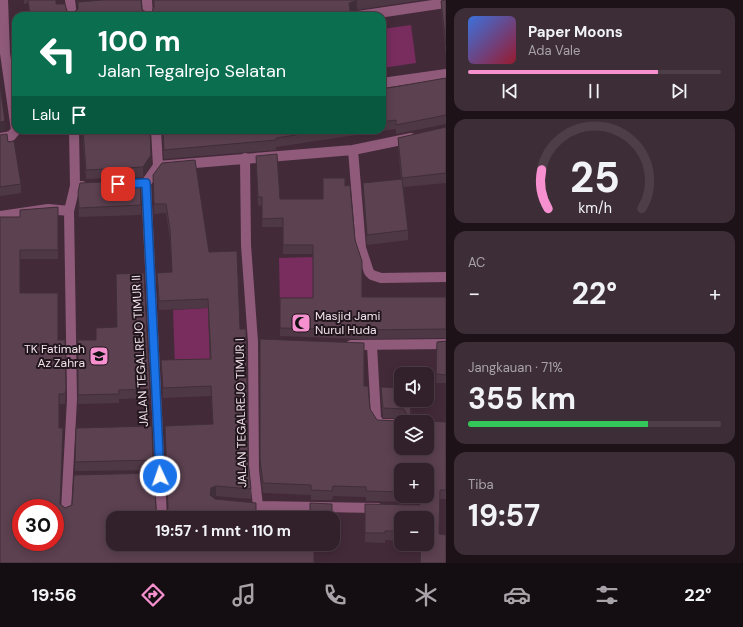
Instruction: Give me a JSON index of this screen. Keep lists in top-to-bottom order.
{
  "streets": {
    "street": ["JALAN TEGALREJO TIMUR II", "JALAN TEGALREJO TIMUR I"]
  },
  "places": {
    "mosque": ["Masjid Jami Nurul Huda"],
    "school or university": ["TK Fatimah Az Zahra"]
  },
  "page": {
    "turn": ["100 m", "Jalan Tegalrejo Selatan"],
    "song": ["Paper Moons", "Ada Vale"],
    "then": "Lalu",
    "tile": [
      "AC",
      ["Jangkauan · 71%", "355 km"],
      ["Tiba", "19:57"]
    ],
    "heat": ["−", "22°", "+"],
    "map_buttons": ["+", "−"],
    "limit": "30",
    "trip": "19:57 · 1 mnt · 110 m",
    "tabs": ["19:56", "22°"],
    "gauge": ["25", "km/h"]
  }
}
